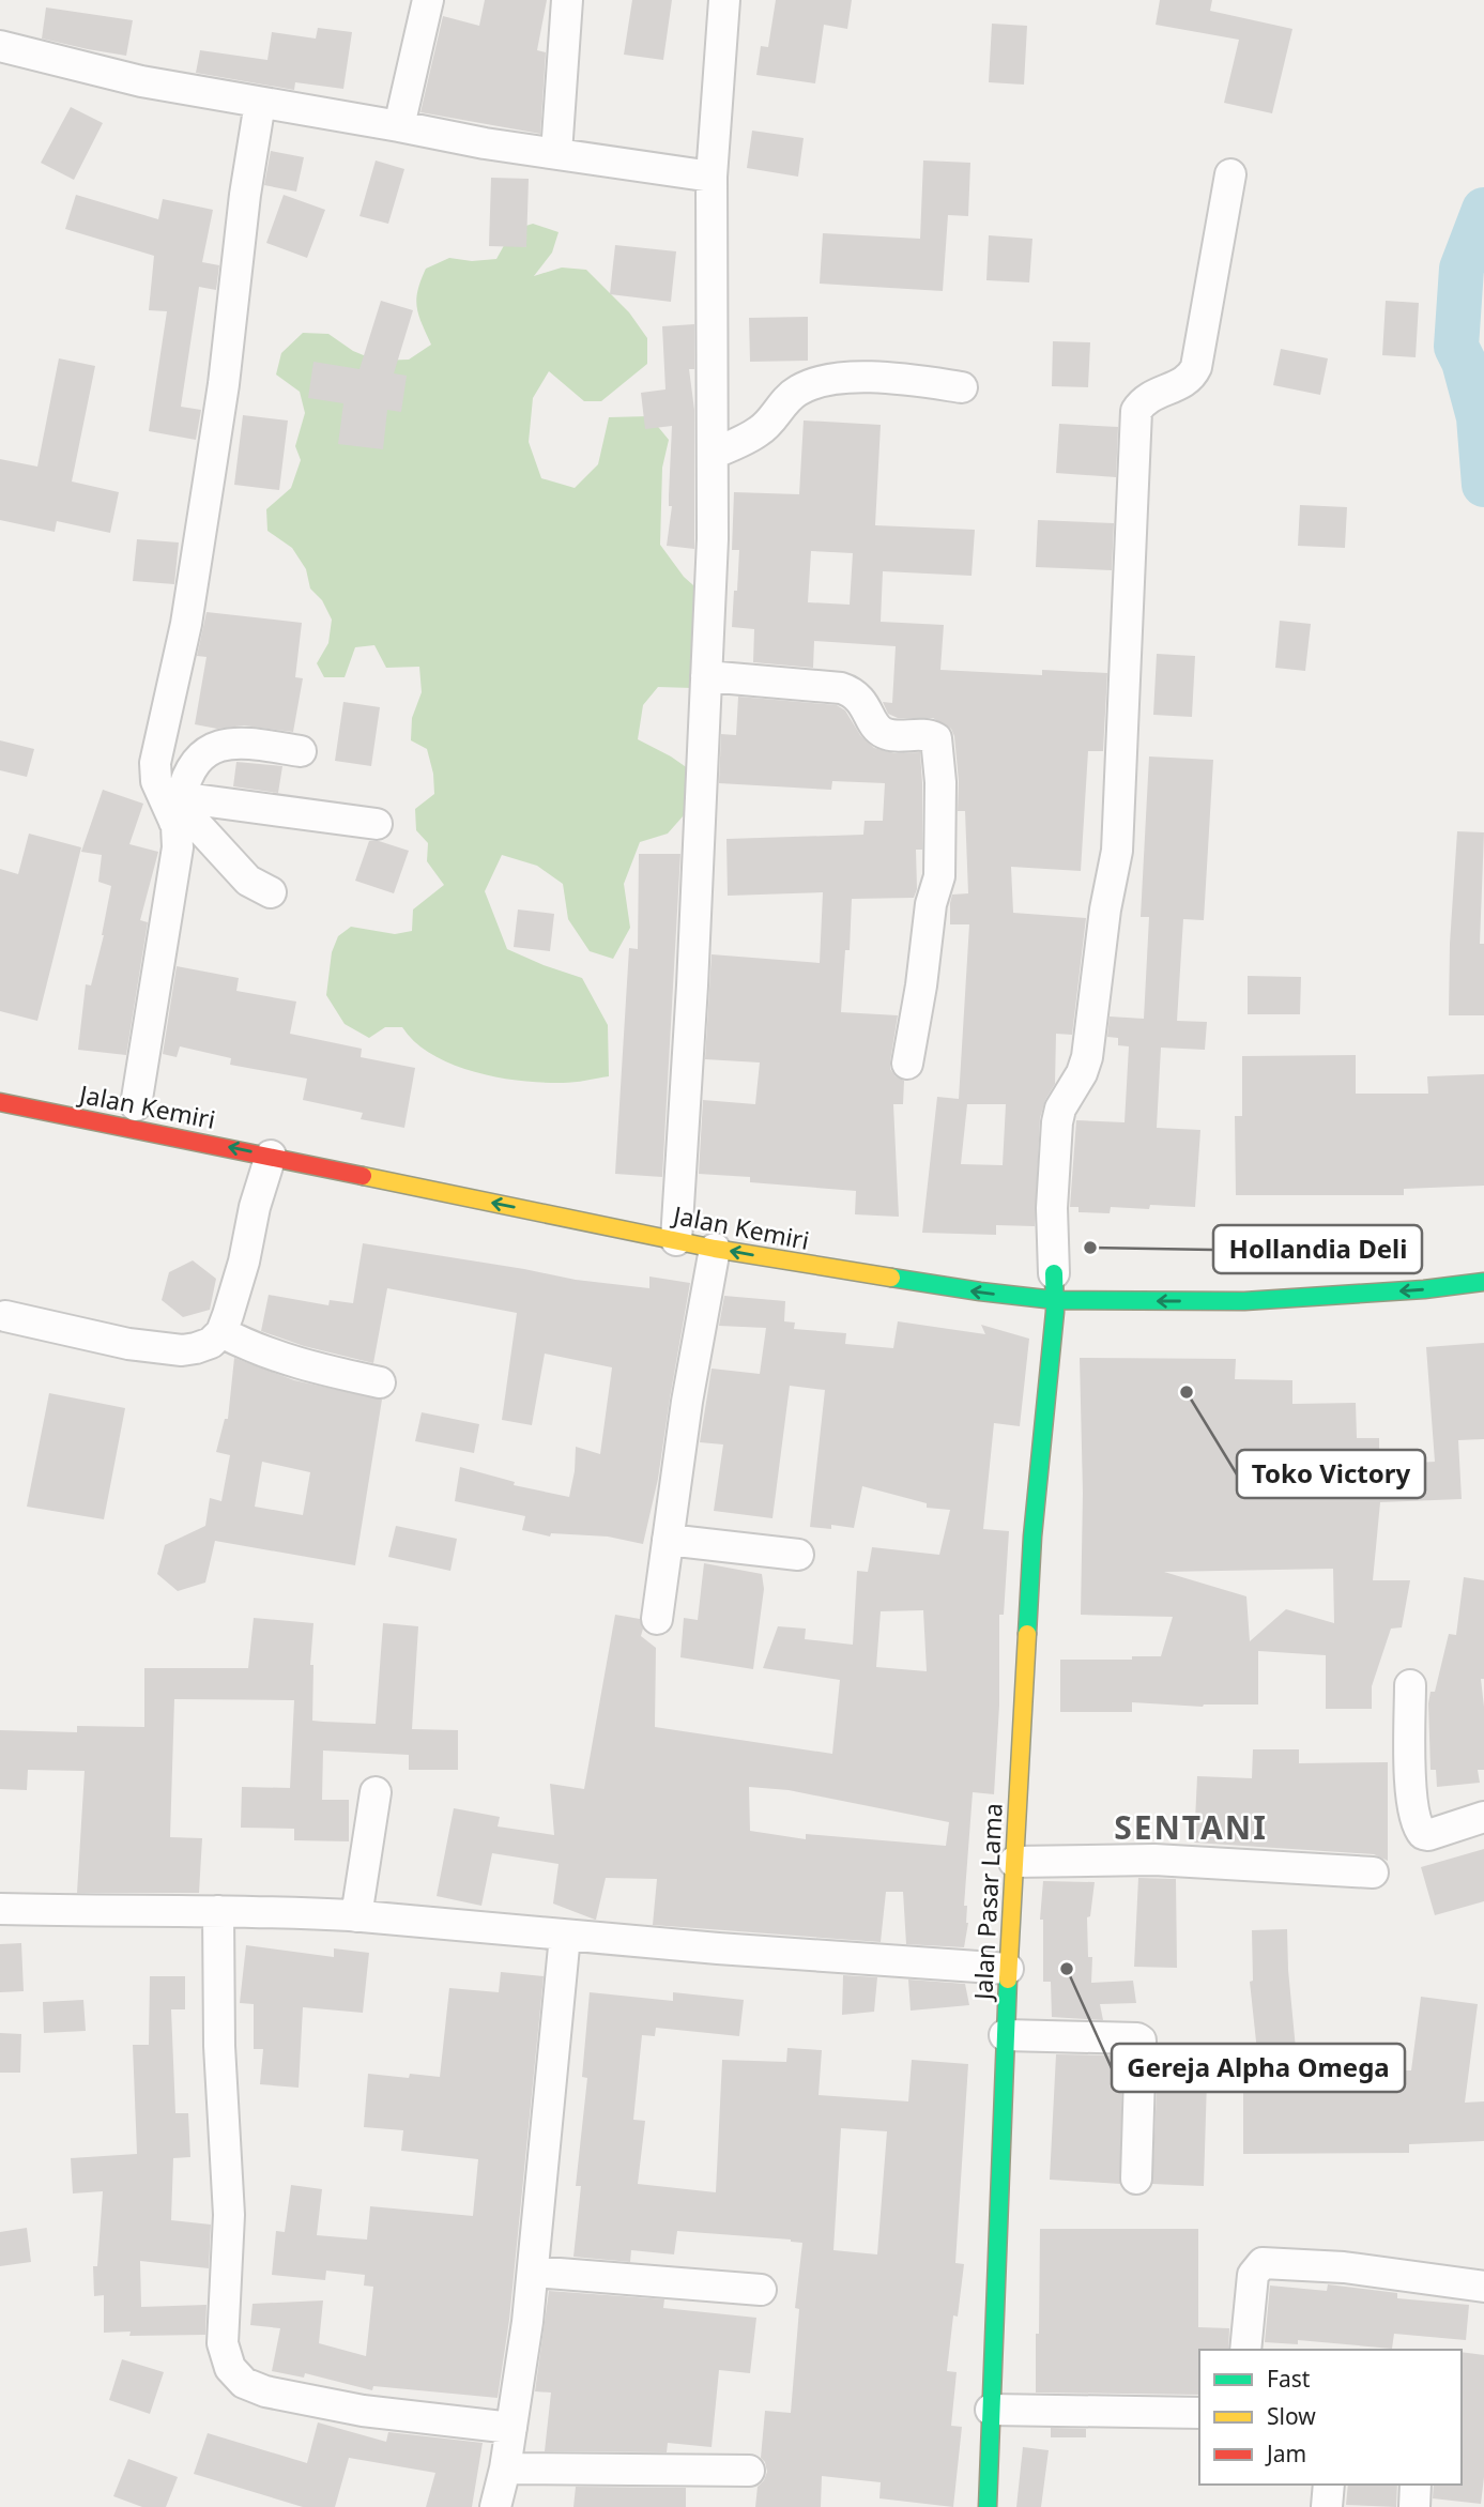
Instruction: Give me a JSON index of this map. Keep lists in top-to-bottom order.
{
  "streets": {
    "main road": ["Jalan Kemiri", "Jalan Pasar Lama"]
  },
  "crossings": [
    ["Jalan Kemiri", "Jalan Pasar Lama"]
  ],
  "one_way": ["Jalan Kemiri"],
  "districts": ["SENTANI"],
  "places": ["Hollandia Deli", "Toko Victory", "Gereja Alpha Omega"],
  "legend": ["Fast", "Slow", "Jam"]
}
